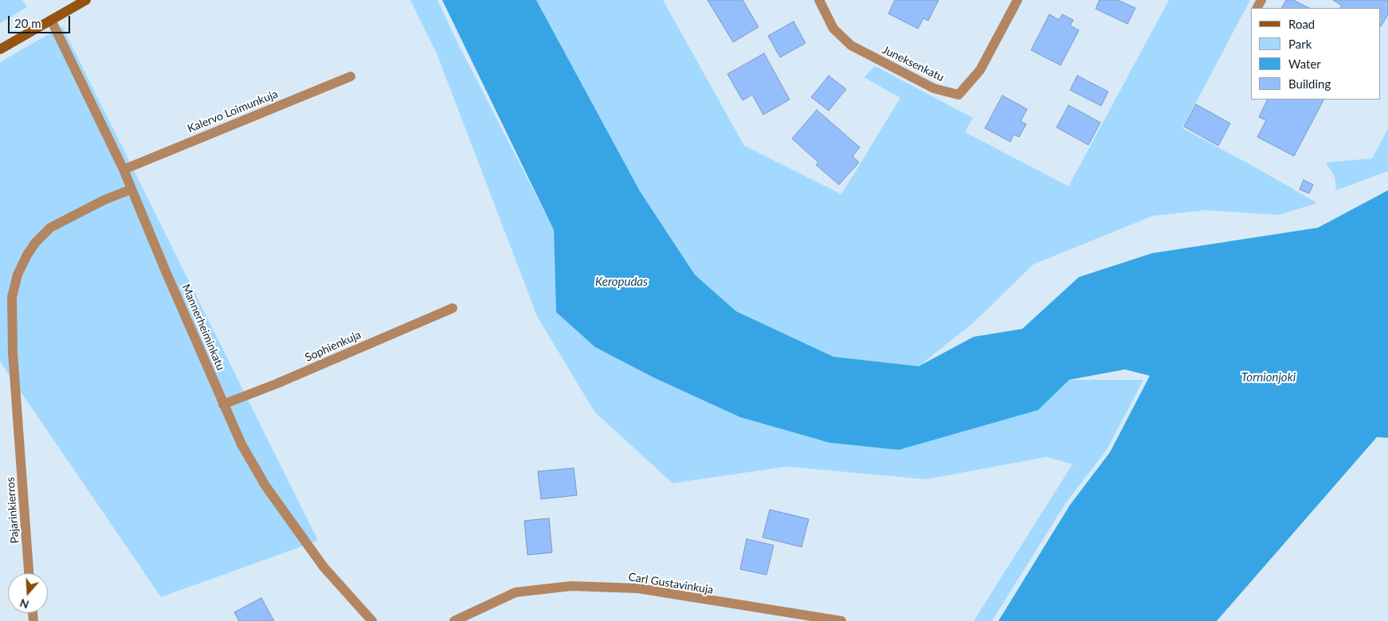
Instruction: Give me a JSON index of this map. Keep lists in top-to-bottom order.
{
  "streets": {
    "street": [
      "Juneksenkatu",
      "Kalervo Loimunkuja",
      "Mannerheiminkatu",
      "Sophienkuja",
      "Pajarinkierros",
      "Carl Gustavinkuja"
    ]
  },
  "crossings": [
    ["Kalervo Loimunkuja", "Mannerheiminkatu"],
    ["Mannerheiminkatu", "Sophienkuja"],
    ["Mannerheiminkatu", "Pajarinkierros"]
  ],
  "water": ["Keropudas", "Tornionjoki"],
  "legend": [
    "Road",
    "Park",
    "Water",
    "Building"
  ],
  "scale_bar": "20 m",
  "north": "bottom"
}
